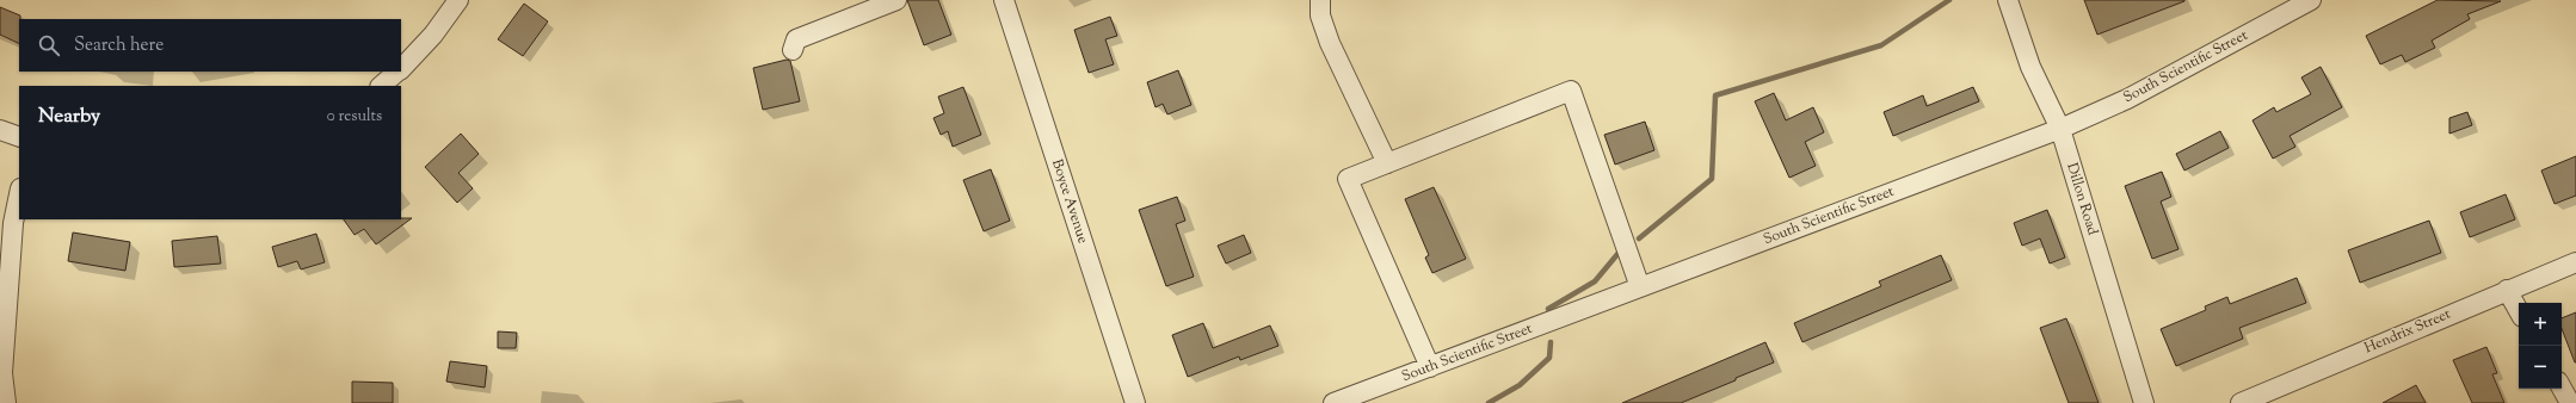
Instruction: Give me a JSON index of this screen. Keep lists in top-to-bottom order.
{
  "streets": {
    "street": [
      "South Scientific Street",
      "Dillon Road",
      "Boyce Avenue",
      "Hendrix Street"
    ]
  },
  "crossings": [
    ["South Scientific Street", "Dillon Road"]
  ],
  "page": {
    "search": "Search here",
    "heading": ["Nearby", "0 results"],
    "map_buttons": ["+", "−"]
  }
}
